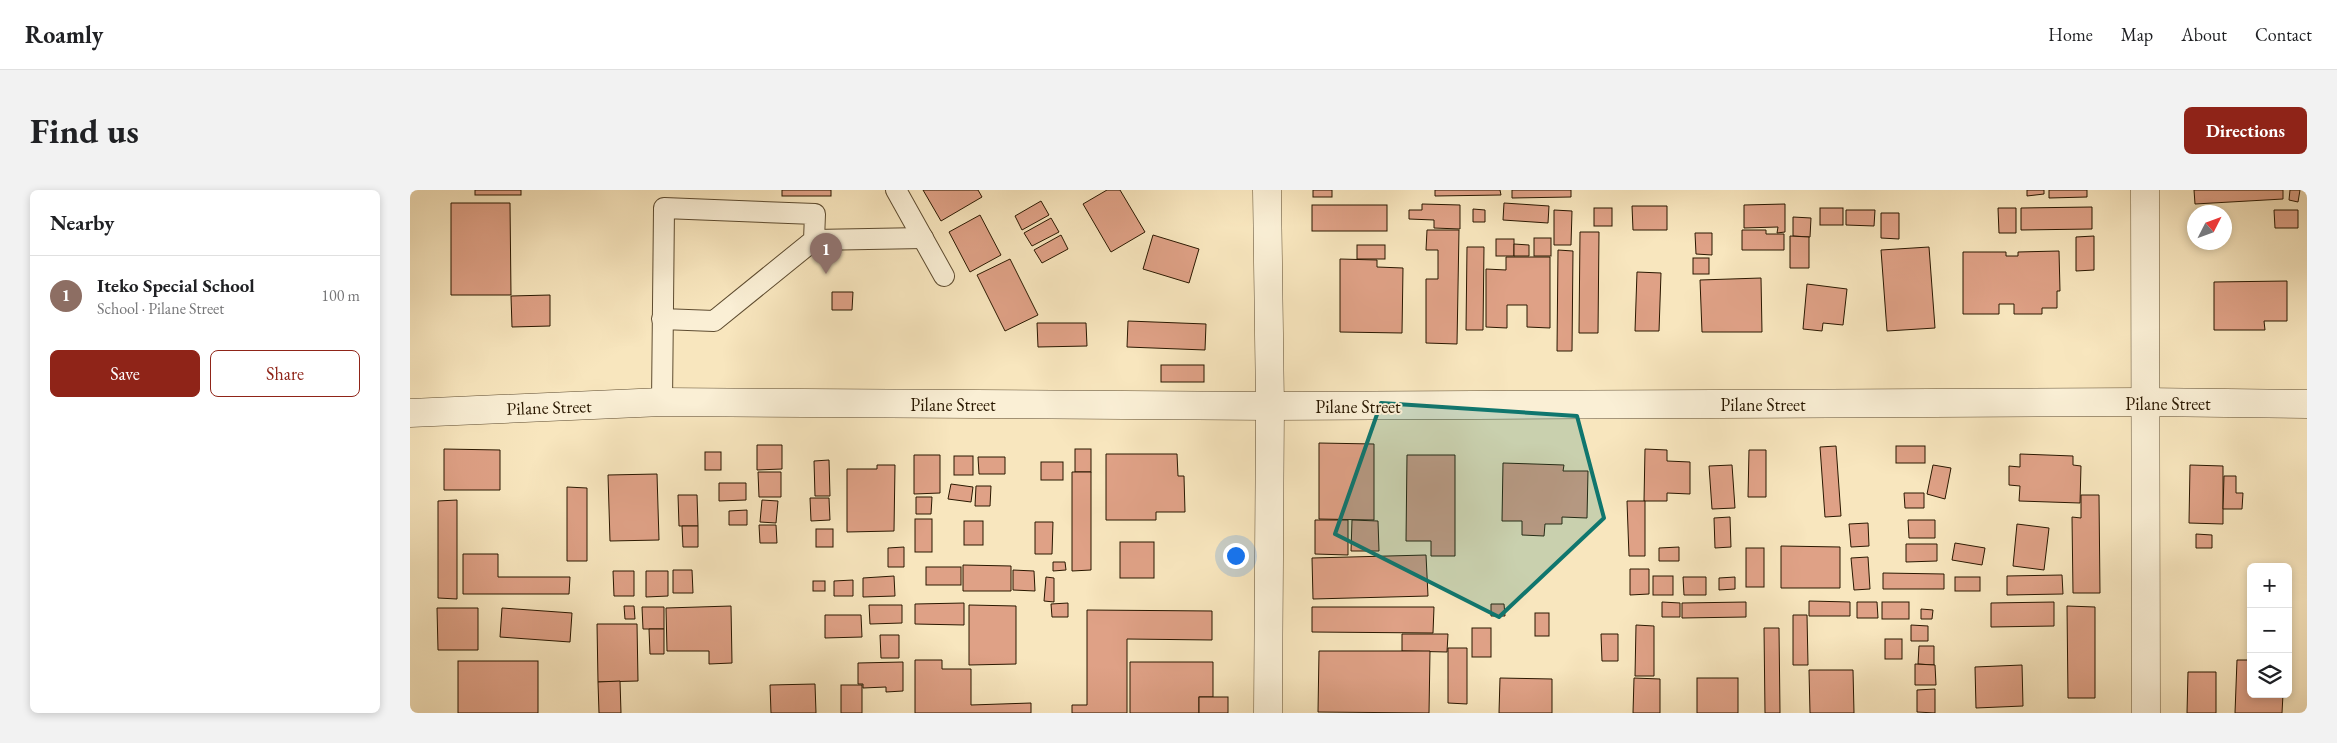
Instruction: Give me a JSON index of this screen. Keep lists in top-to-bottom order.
{
  "streets": {
    "street": ["Pilane Street"]
  },
  "north": "top right",
  "page": {
    "header": "Roamly",
    "nav": [
      "Home",
      "Map",
      "About",
      "Contact"
    ],
    "buttons": [
      "Directions",
      ["Save", "Share"]
    ],
    "title": "Find us",
    "heading": "Nearby",
    "pins": "1",
    "list": [
      {
        "mark": "1",
        "name": "Iteko Special School",
        "note": "School · Pilane Street",
        "value": "100 m"
      }
    ],
    "map_buttons": ["+", "−"]
  }
}
